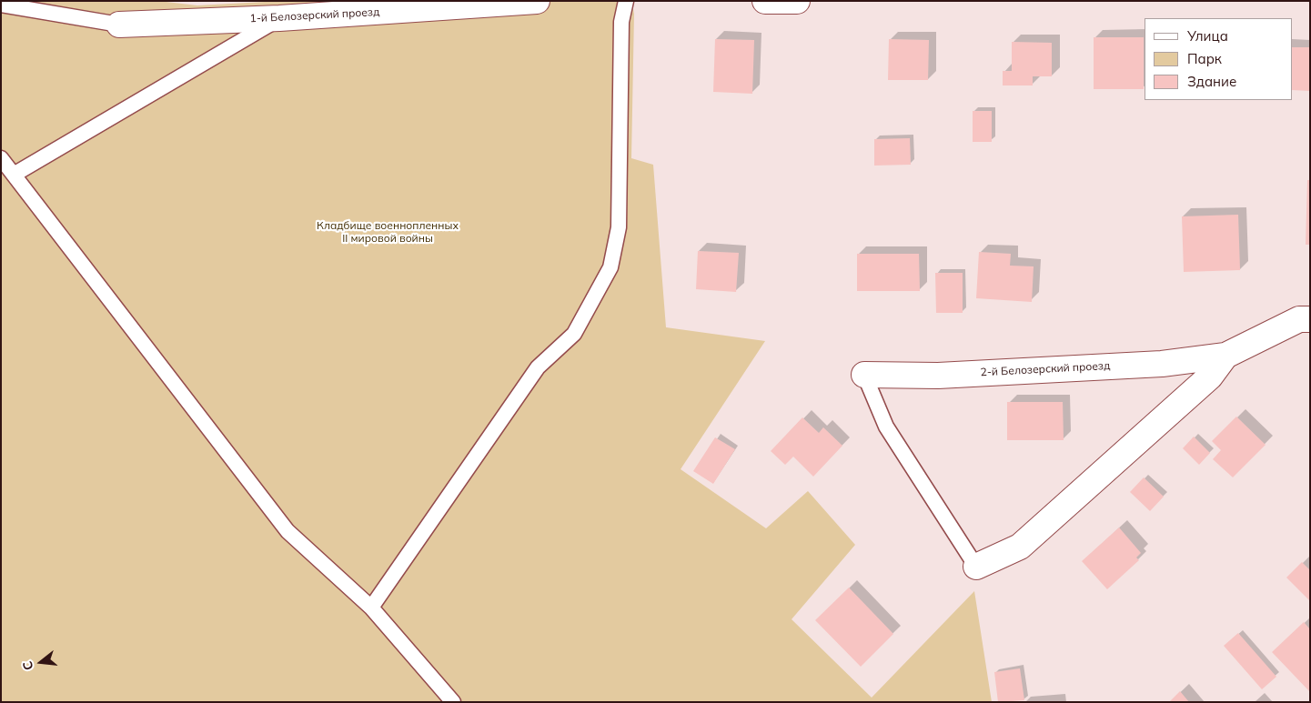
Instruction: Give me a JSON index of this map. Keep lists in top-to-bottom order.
{
  "streets": {
    "street": ["1-й Белозерский проезд", "2-й Белозерский проезд"]
  },
  "parks": ["Кладбище военнопленных II мировой войны"],
  "legend": ["Улица", "Парк", "Здание"],
  "north": "left"
}
